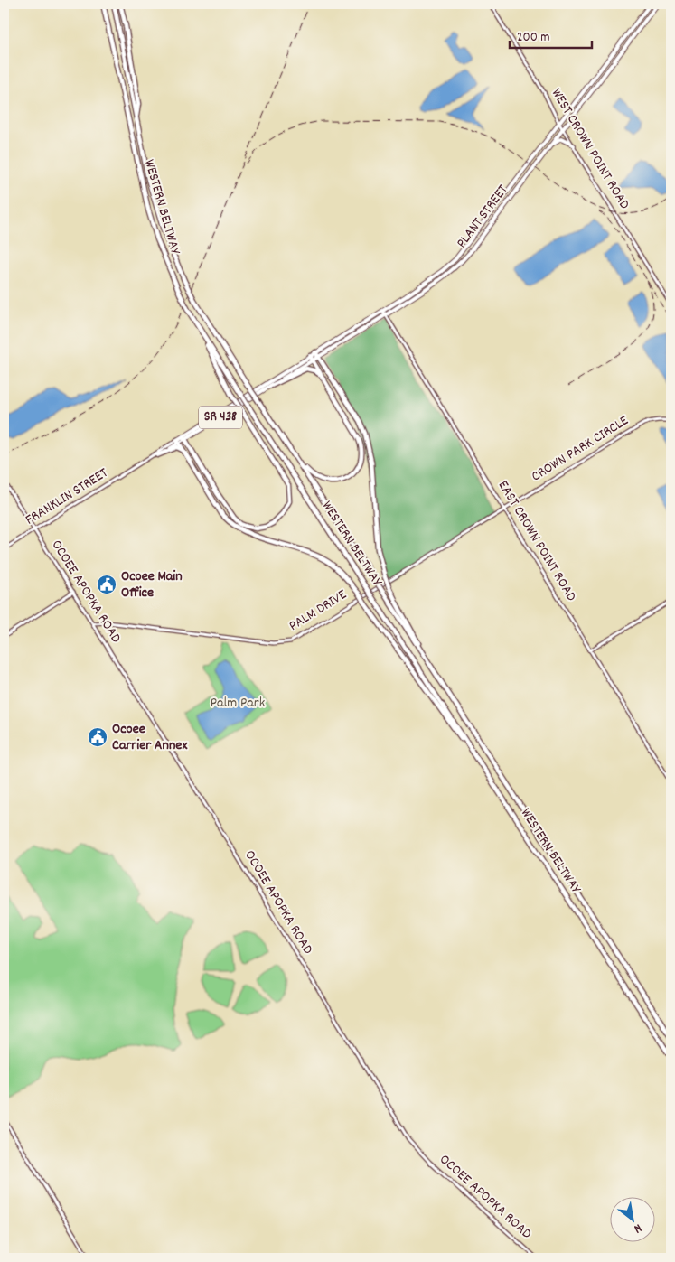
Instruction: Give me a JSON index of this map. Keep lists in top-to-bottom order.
{
  "streets": {
    "highway": ["WESTERN BELTWAY"],
    "main road": ["PLANT STREET", "SR 438", "FRANKLIN STREET"],
    "street": [
      "WEST CROWN POINT ROAD",
      "CROWN PARK CIRCLE",
      "EAST CROWN POINT ROAD",
      "OCOEE APOPKA ROAD",
      "PALM DRIVE"
    ]
  },
  "crossings": [
    ["WEST CROWN POINT ROAD", "PLANT STREET"],
    ["PLANT STREET", "FRANKLIN STREET"],
    ["PLANT STREET", "EAST CROWN POINT ROAD"],
    ["CROWN PARK CIRCLE", "EAST CROWN POINT ROAD"],
    ["CROWN PARK CIRCLE", "PALM DRIVE"],
    ["FRANKLIN STREET", "OCOEE APOPKA ROAD"],
    ["EAST CROWN POINT ROAD", "PALM DRIVE"],
    ["OCOEE APOPKA ROAD", "PALM DRIVE"]
  ],
  "parks": ["Palm Park"],
  "places": {
    "public building": ["Ocoee Main Office", "Ocoee Carrier Annex"]
  },
  "scale_bar": "200 m",
  "north": "bottom right"
}
